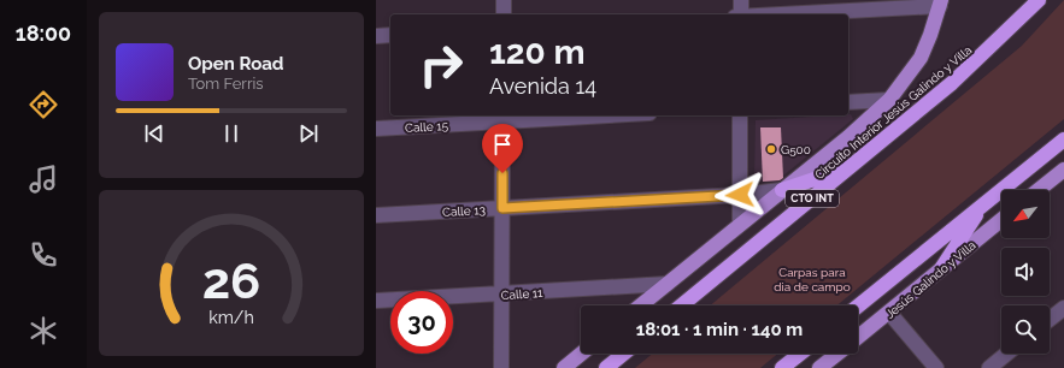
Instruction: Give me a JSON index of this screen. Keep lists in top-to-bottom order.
{
  "streets": {
    "highway": ["Circuito Interior Jesús Galindo y Villa", "CTO INT"],
    "main road": ["Jesús Galindo y Villa"],
    "street": ["Calle 15", "Calle 13", "Calle 11"]
  },
  "crossings": [
    ["CTO INT", "Calle 13"],
    ["CTO INT", "Calle 11"]
  ],
  "parks": ["Carpas para dia de campo"],
  "places": ["G500"],
  "north": "bottom left",
  "page": {
    "tabs": "18:00",
    "turn": ["120 m", "Avenida 14"],
    "song": ["Open Road", "Tom Ferris"],
    "limit": "30",
    "trip": "18:01 · 1 min · 140 m",
    "gauge": ["26", "km/h"]
  }
}
